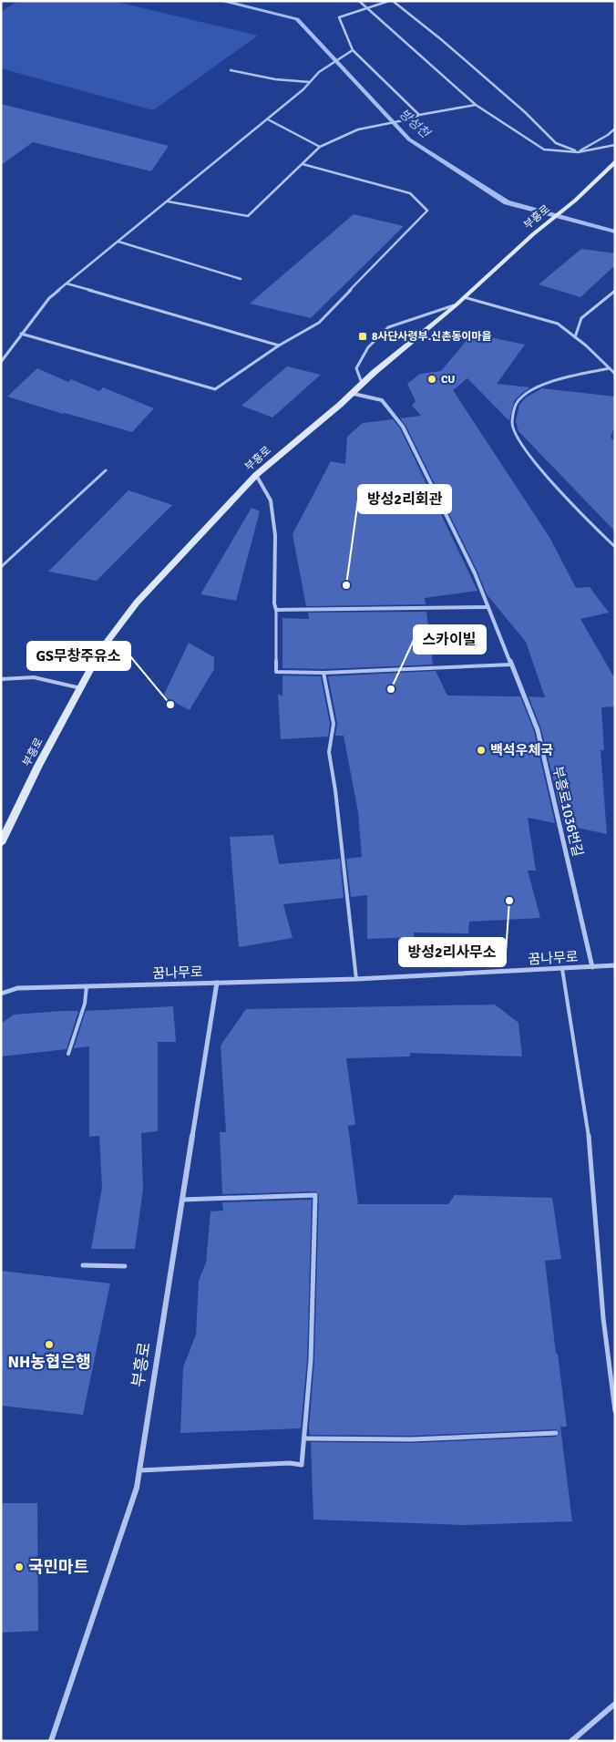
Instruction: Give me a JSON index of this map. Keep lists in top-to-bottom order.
{
  "streets": {
    "main road": ["부흥로"],
    "street": ["부흥로1036번길", "꿈나무로"]
  },
  "crossings": [
    ["부흥로", "부흥로1036번길"],
    ["부흥로", "꿈나무로"],
    ["부흥로1036번길", "꿈나무로"]
  ],
  "water": ["방성천"],
  "places": {
    "transit": ["8사단사령부.신촌동이마을"],
    "other": [
      "CU",
      "방성2리회관",
      "스카이빌",
      "GS무창주유소",
      "백석우체국",
      "방성2리사무소",
      "NH농협은행",
      "국민마트"
    ]
  }
}
